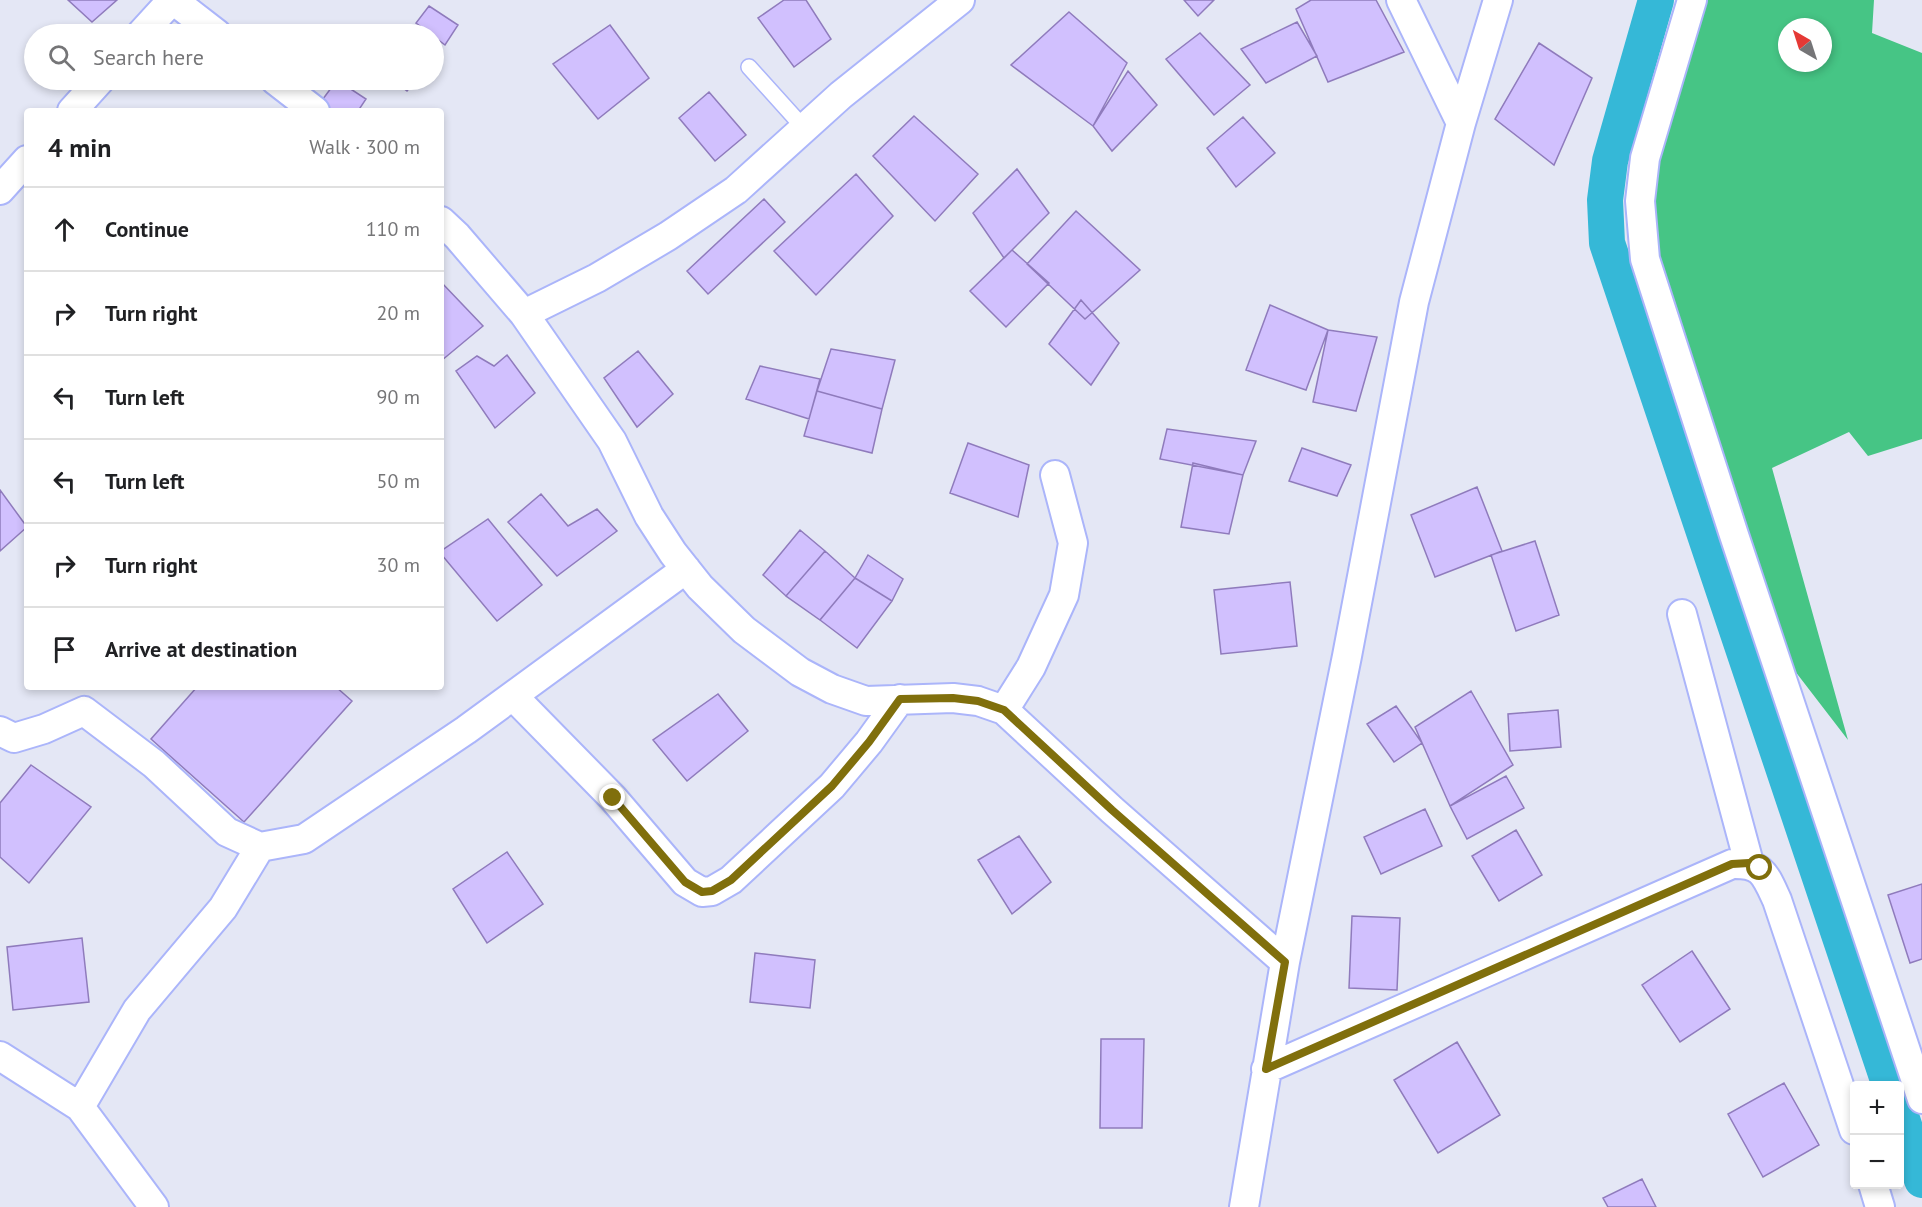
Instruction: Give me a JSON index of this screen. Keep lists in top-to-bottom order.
{
  "north": "top left",
  "page": {
    "search": "Search here",
    "heading": ["4 min", "Walk · 300 m"],
    "list": [
      ["Continue", "110 m"],
      ["Turn right", "20 m"],
      ["Turn left", "90 m"],
      ["Turn left", "50 m"],
      ["Turn right", "30 m"],
      "Arrive at destination"
    ],
    "map_buttons": ["+", "−"]
  }
}
